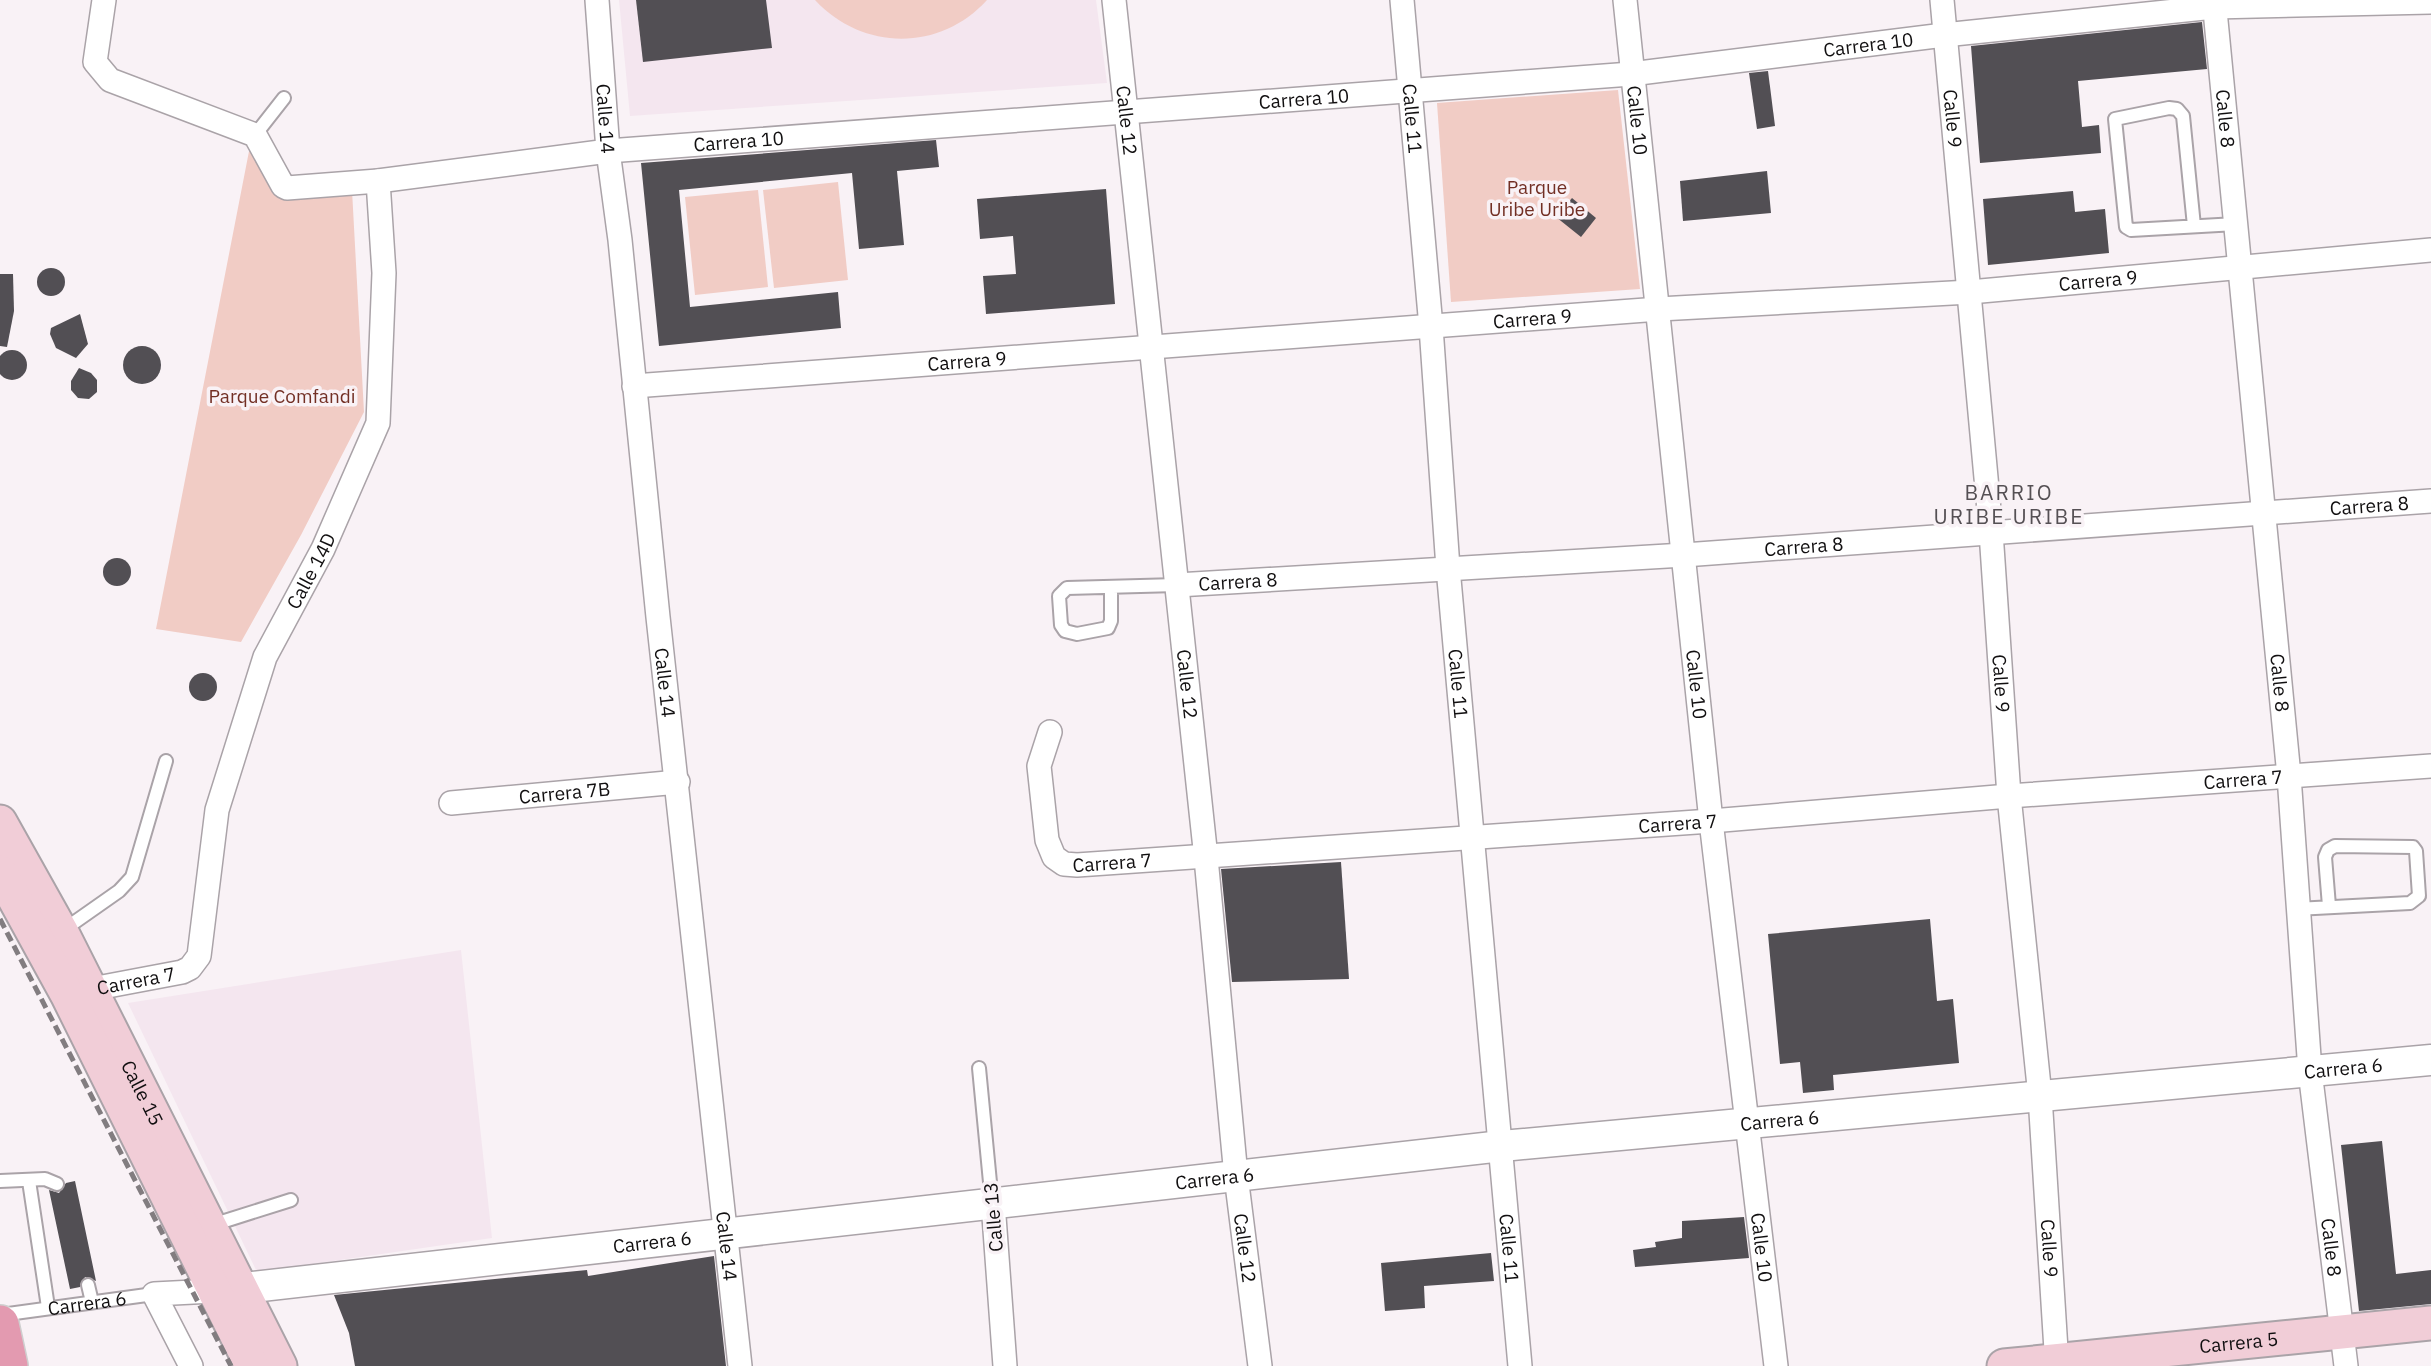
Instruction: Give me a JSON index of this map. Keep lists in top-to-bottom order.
{
  "streets": {
    "main road": ["Calle 15", "Carrera 5"],
    "street": [
      "Carrera 10",
      "Calle 11",
      "Calle 9",
      "Calle 14",
      "Calle 12",
      "Calle 8",
      "Calle 10",
      "Carrera 9",
      "Carrera 8",
      "Calle 14D",
      "Carrera 7",
      "Carrera 7B",
      "Carrera 6",
      "Calle 13"
    ]
  },
  "crossings": [
    ["Carrera 10", "Calle 11"],
    ["Carrera 10", "Calle 9"],
    ["Carrera 10", "Calle 14"],
    ["Carrera 10", "Calle 12"],
    ["Carrera 10", "Calle 8"],
    ["Carrera 10", "Calle 10"],
    ["Carrera 10", "Calle 14D"],
    ["Calle 11", "Carrera 9"],
    ["Calle 11", "Carrera 8"],
    ["Calle 11", "Carrera 7"],
    ["Calle 11", "Carrera 6"],
    ["Calle 9", "Carrera 9"],
    ["Calle 9", "Carrera 8"],
    ["Calle 9", "Carrera 7"],
    ["Calle 9", "Carrera 6"],
    ["Calle 9", "Carrera 5"],
    ["Calle 14", "Carrera 9"],
    ["Calle 14", "Carrera 7B"],
    ["Calle 14", "Carrera 6"],
    ["Calle 12", "Carrera 9"],
    ["Calle 12", "Carrera 8"],
    ["Calle 12", "Carrera 7"],
    ["Calle 12", "Carrera 6"],
    ["Calle 8", "Carrera 9"],
    ["Calle 8", "Carrera 8"],
    ["Calle 8", "Carrera 7"],
    ["Calle 8", "Carrera 6"],
    ["Calle 8", "Carrera 5"],
    ["Calle 10", "Carrera 9"],
    ["Calle 10", "Carrera 8"],
    ["Calle 10", "Carrera 7"],
    ["Calle 10", "Carrera 6"],
    ["Calle 14D", "Carrera 7"],
    ["Carrera 7", "Calle 15"],
    ["Carrera 6", "Calle 15"],
    ["Carrera 6", "Calle 13"]
  ],
  "districts": ["BARRIO URIBE URIBE"],
  "parks": ["Parque Uribe Uribe", "Parque Comfandi"]
}
